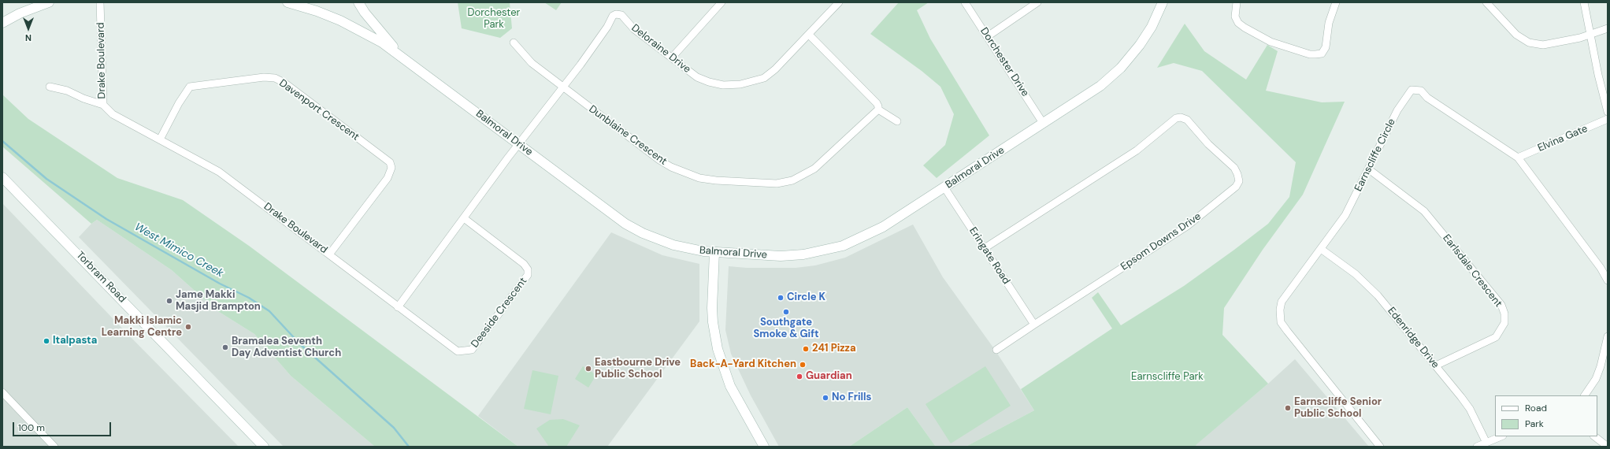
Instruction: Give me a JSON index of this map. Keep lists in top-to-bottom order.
{
  "streets": {
    "street": [
      "Deloraine Drive",
      "Drake Boulevard",
      "Dorchester Drive",
      "Davenport Crescent",
      "Balmoral Drive",
      "Dunblaine Crescent",
      "Elvina Gate",
      "Earnscliffe Circle",
      "Epsom Downs Drive",
      "Eringate Road",
      "Earlsdale Crescent",
      "Torbram Road",
      "Deeside Crescent",
      "Edenridge Drive"
    ]
  },
  "crossings": [
    ["Deloraine Drive", "Balmoral Drive"],
    ["Deloraine Drive", "Dunblaine Crescent"],
    ["Drake Boulevard", "Davenport Crescent"],
    ["Drake Boulevard", "Deeside Crescent"],
    ["Dorchester Drive", "Balmoral Drive"],
    ["Balmoral Drive", "Eringate Road"],
    ["Elvina Gate", "Earnscliffe Circle"],
    ["Earnscliffe Circle", "Earlsdale Crescent"],
    ["Earnscliffe Circle", "Edenridge Drive"],
    ["Epsom Downs Drive", "Eringate Road"],
    ["Earlsdale Crescent", "Edenridge Drive"]
  ],
  "water": ["West Mimico Creek"],
  "parks": ["Dorchester Park", "Earnscliffe Park"],
  "places": [
    "Circle K",
    "Jame Makki Masjid Brampton",
    "Southgate Smoke & Gift",
    "Makki Islamic Learning Centre",
    "Italpasta",
    "Bramalea Seventh Day Adventist Church",
    "241 Pizza",
    "Back-A-Yard Kitchen",
    "Eastbourne Drive Public School",
    "Guardian",
    "No Frills",
    "Earnscliffe Senior Public School"
  ],
  "legend": ["Road", "Park"],
  "scale_bar": "100 m",
  "north": "bottom"
}
